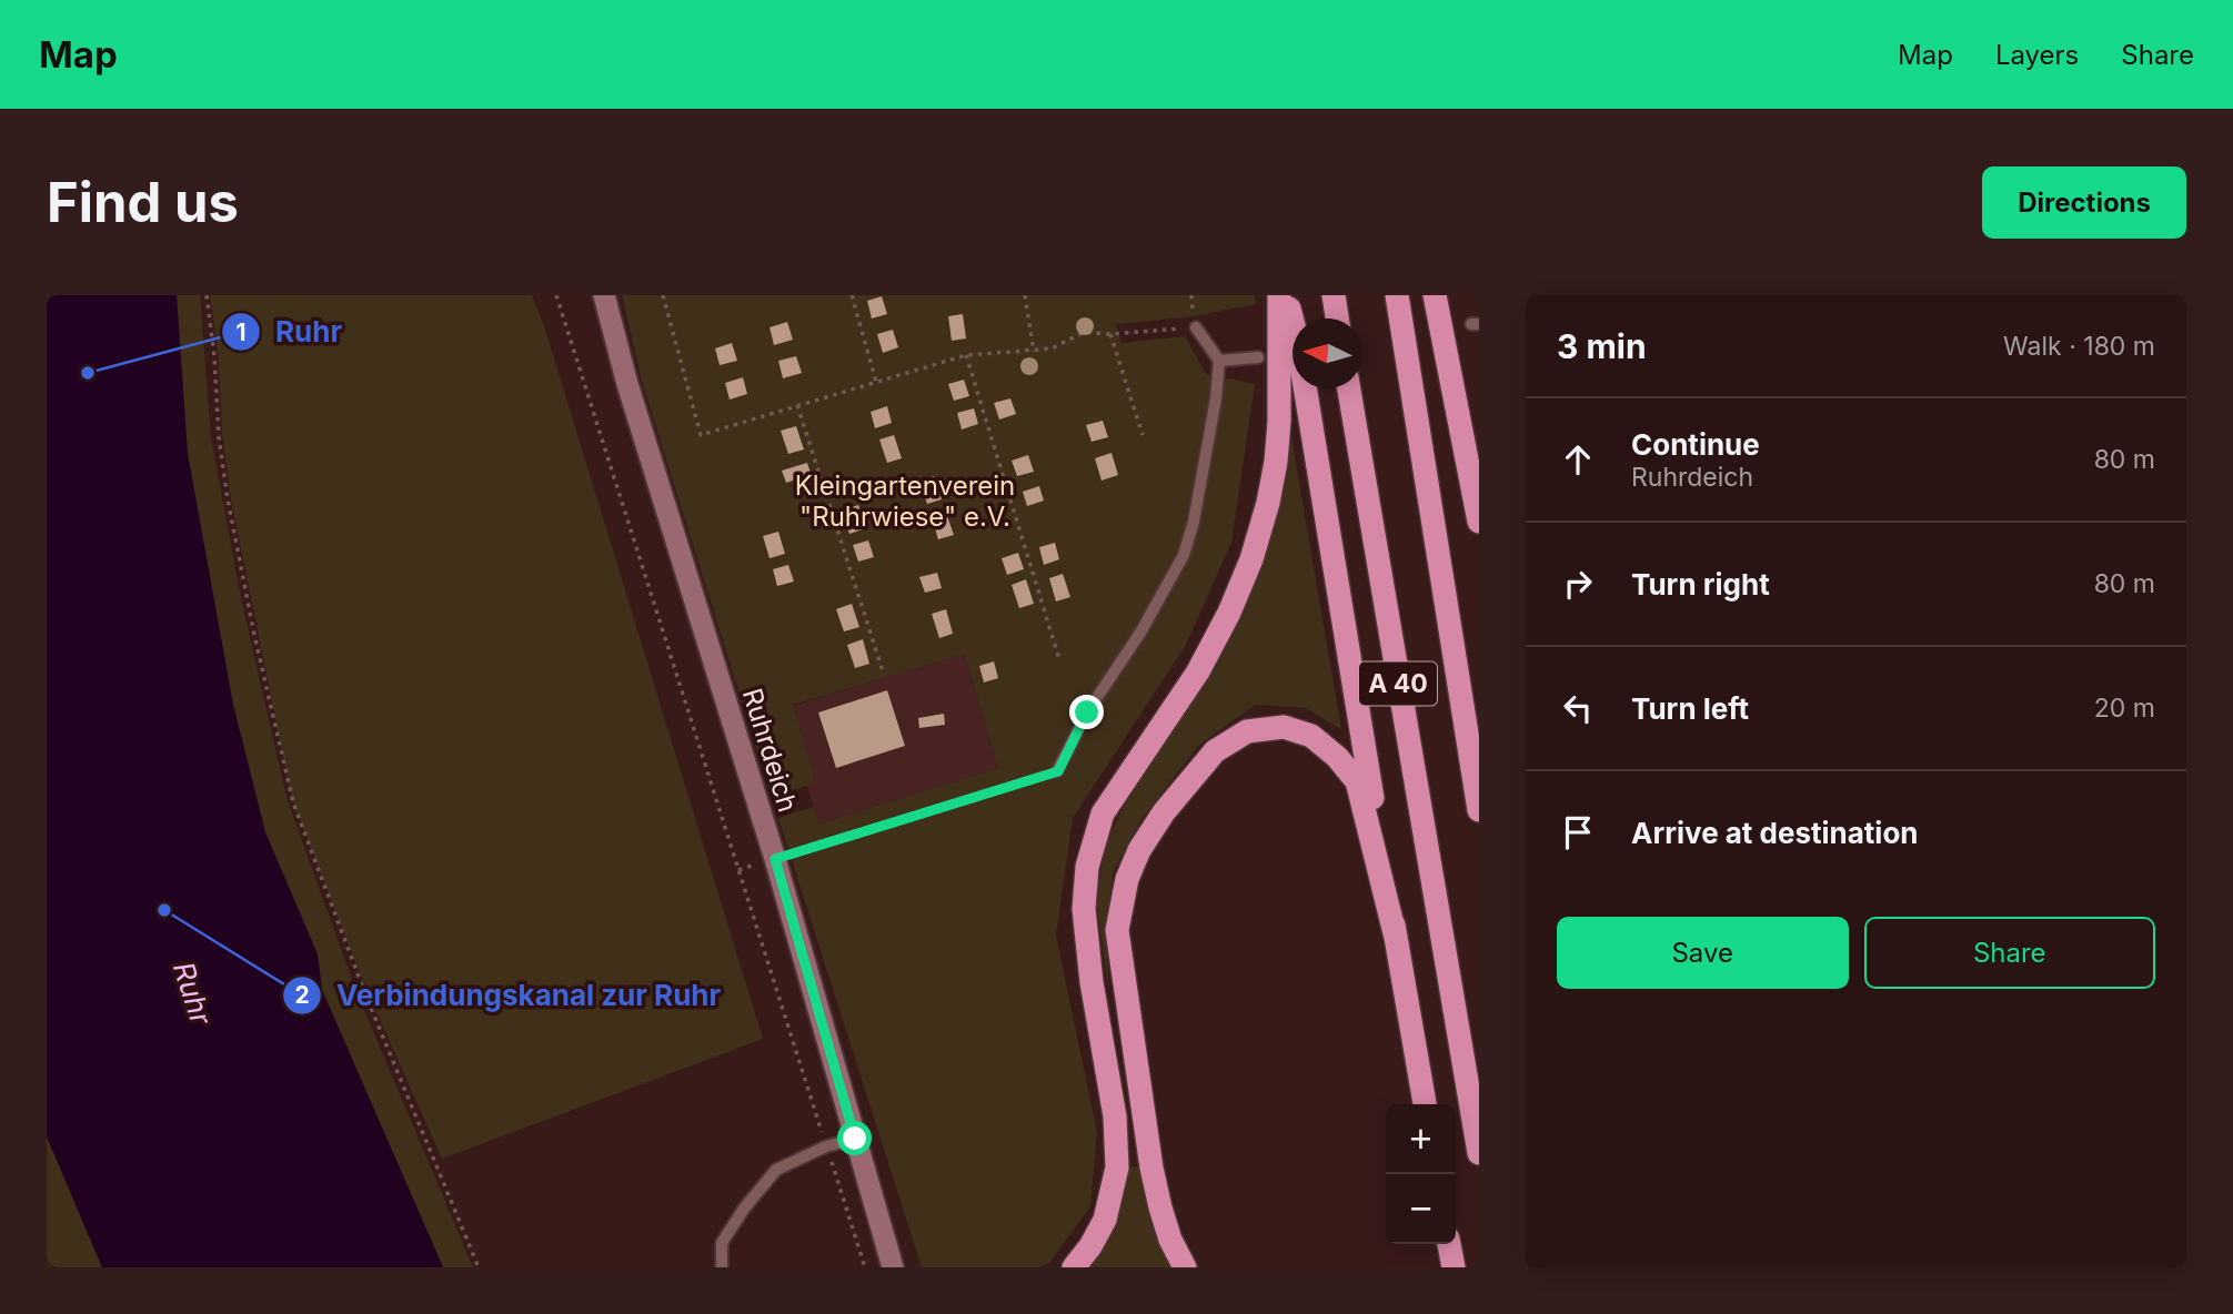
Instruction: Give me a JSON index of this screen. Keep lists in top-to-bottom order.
{
  "streets": {
    "highway": ["A 40"],
    "main road": ["Ruhrdeich"]
  },
  "water": ["Ruhr"],
  "parks": ["Kleingartenverein \"Ruhrwiese\" e.V."],
  "places": ["Ruhr", "Verbindungskanal zur Ruhr"],
  "north": "left",
  "page": {
    "header": "Map",
    "nav": ["Map", "Layers", "Share"],
    "buttons": [
      "Directions",
      ["Save", "Share"]
    ],
    "title": "Find us",
    "heading": ["3 min", "Walk · 180 m"],
    "list": [
      ["Continue", "Ruhrdeich", "80 m"],
      ["Turn right", "80 m"],
      ["Turn left", "20 m"],
      "Arrive at destination"
    ],
    "map_buttons": ["+", "−"]
  }
}
